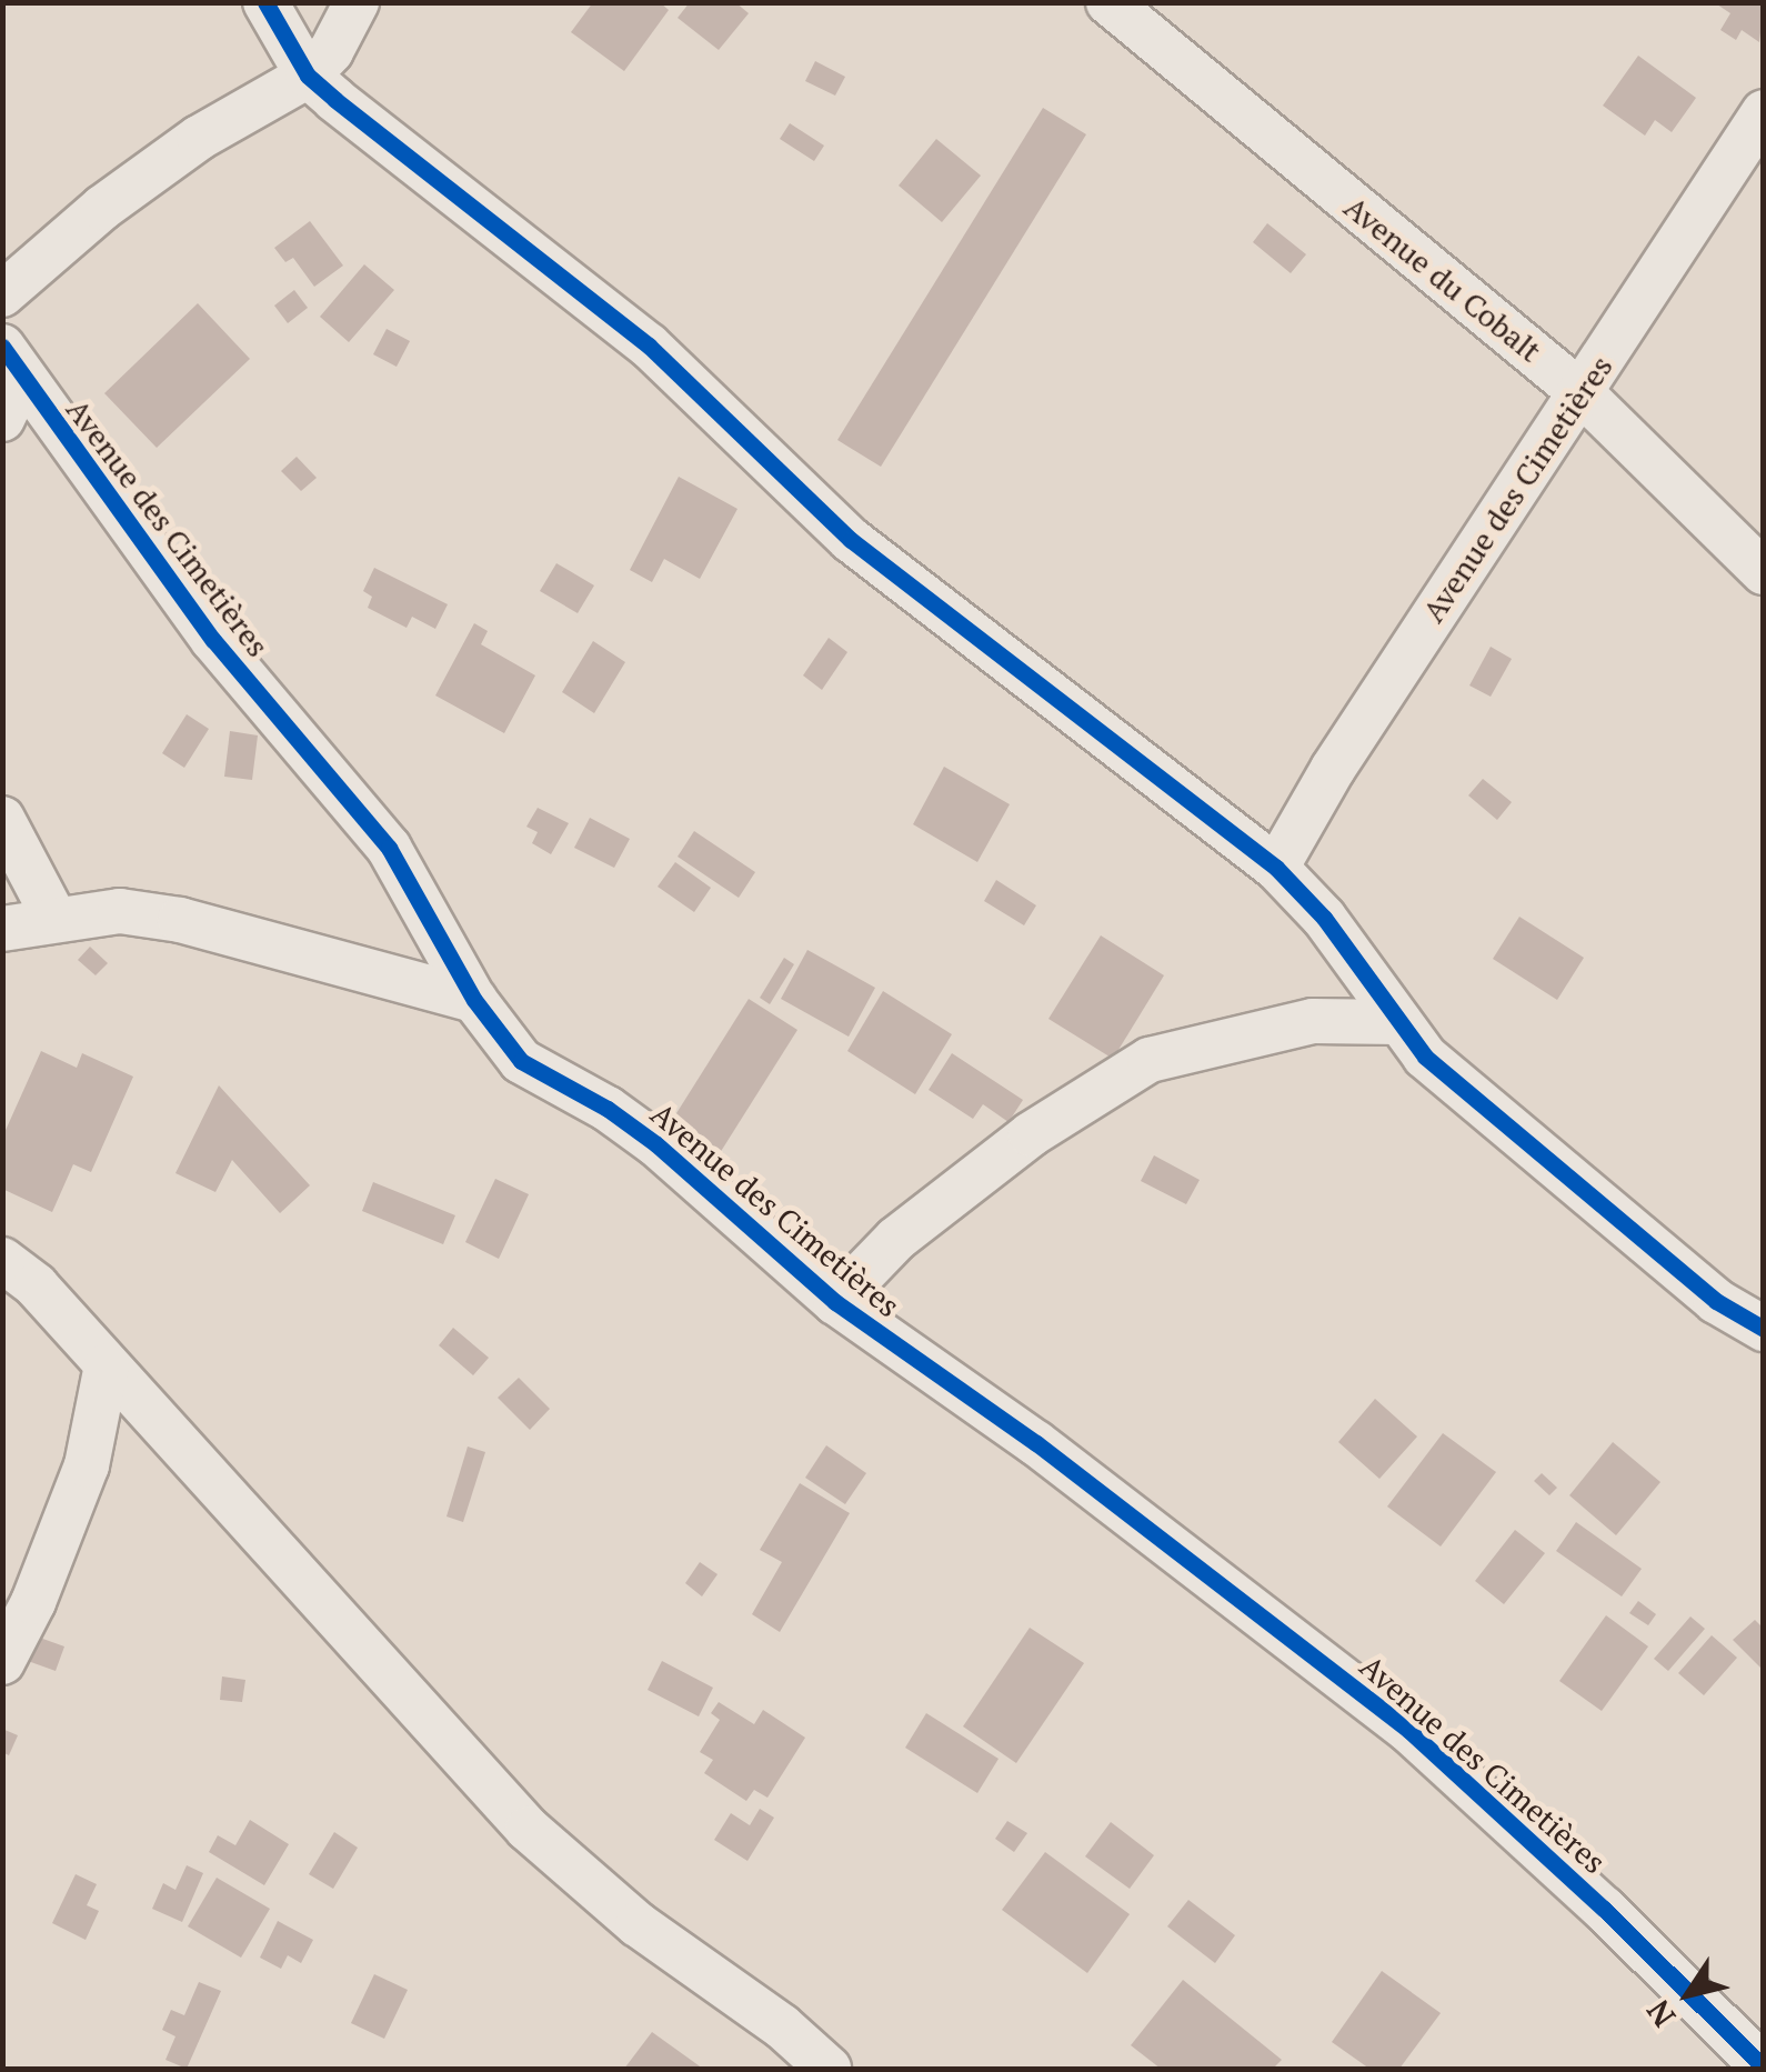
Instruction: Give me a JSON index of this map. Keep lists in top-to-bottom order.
{
  "streets": {
    "street": ["Avenue du Cobalt", "Avenue des Cimetières"]
  },
  "crossings": [
    ["Avenue du Cobalt", "Avenue des Cimetières"]
  ],
  "north": "bottom left"
}
